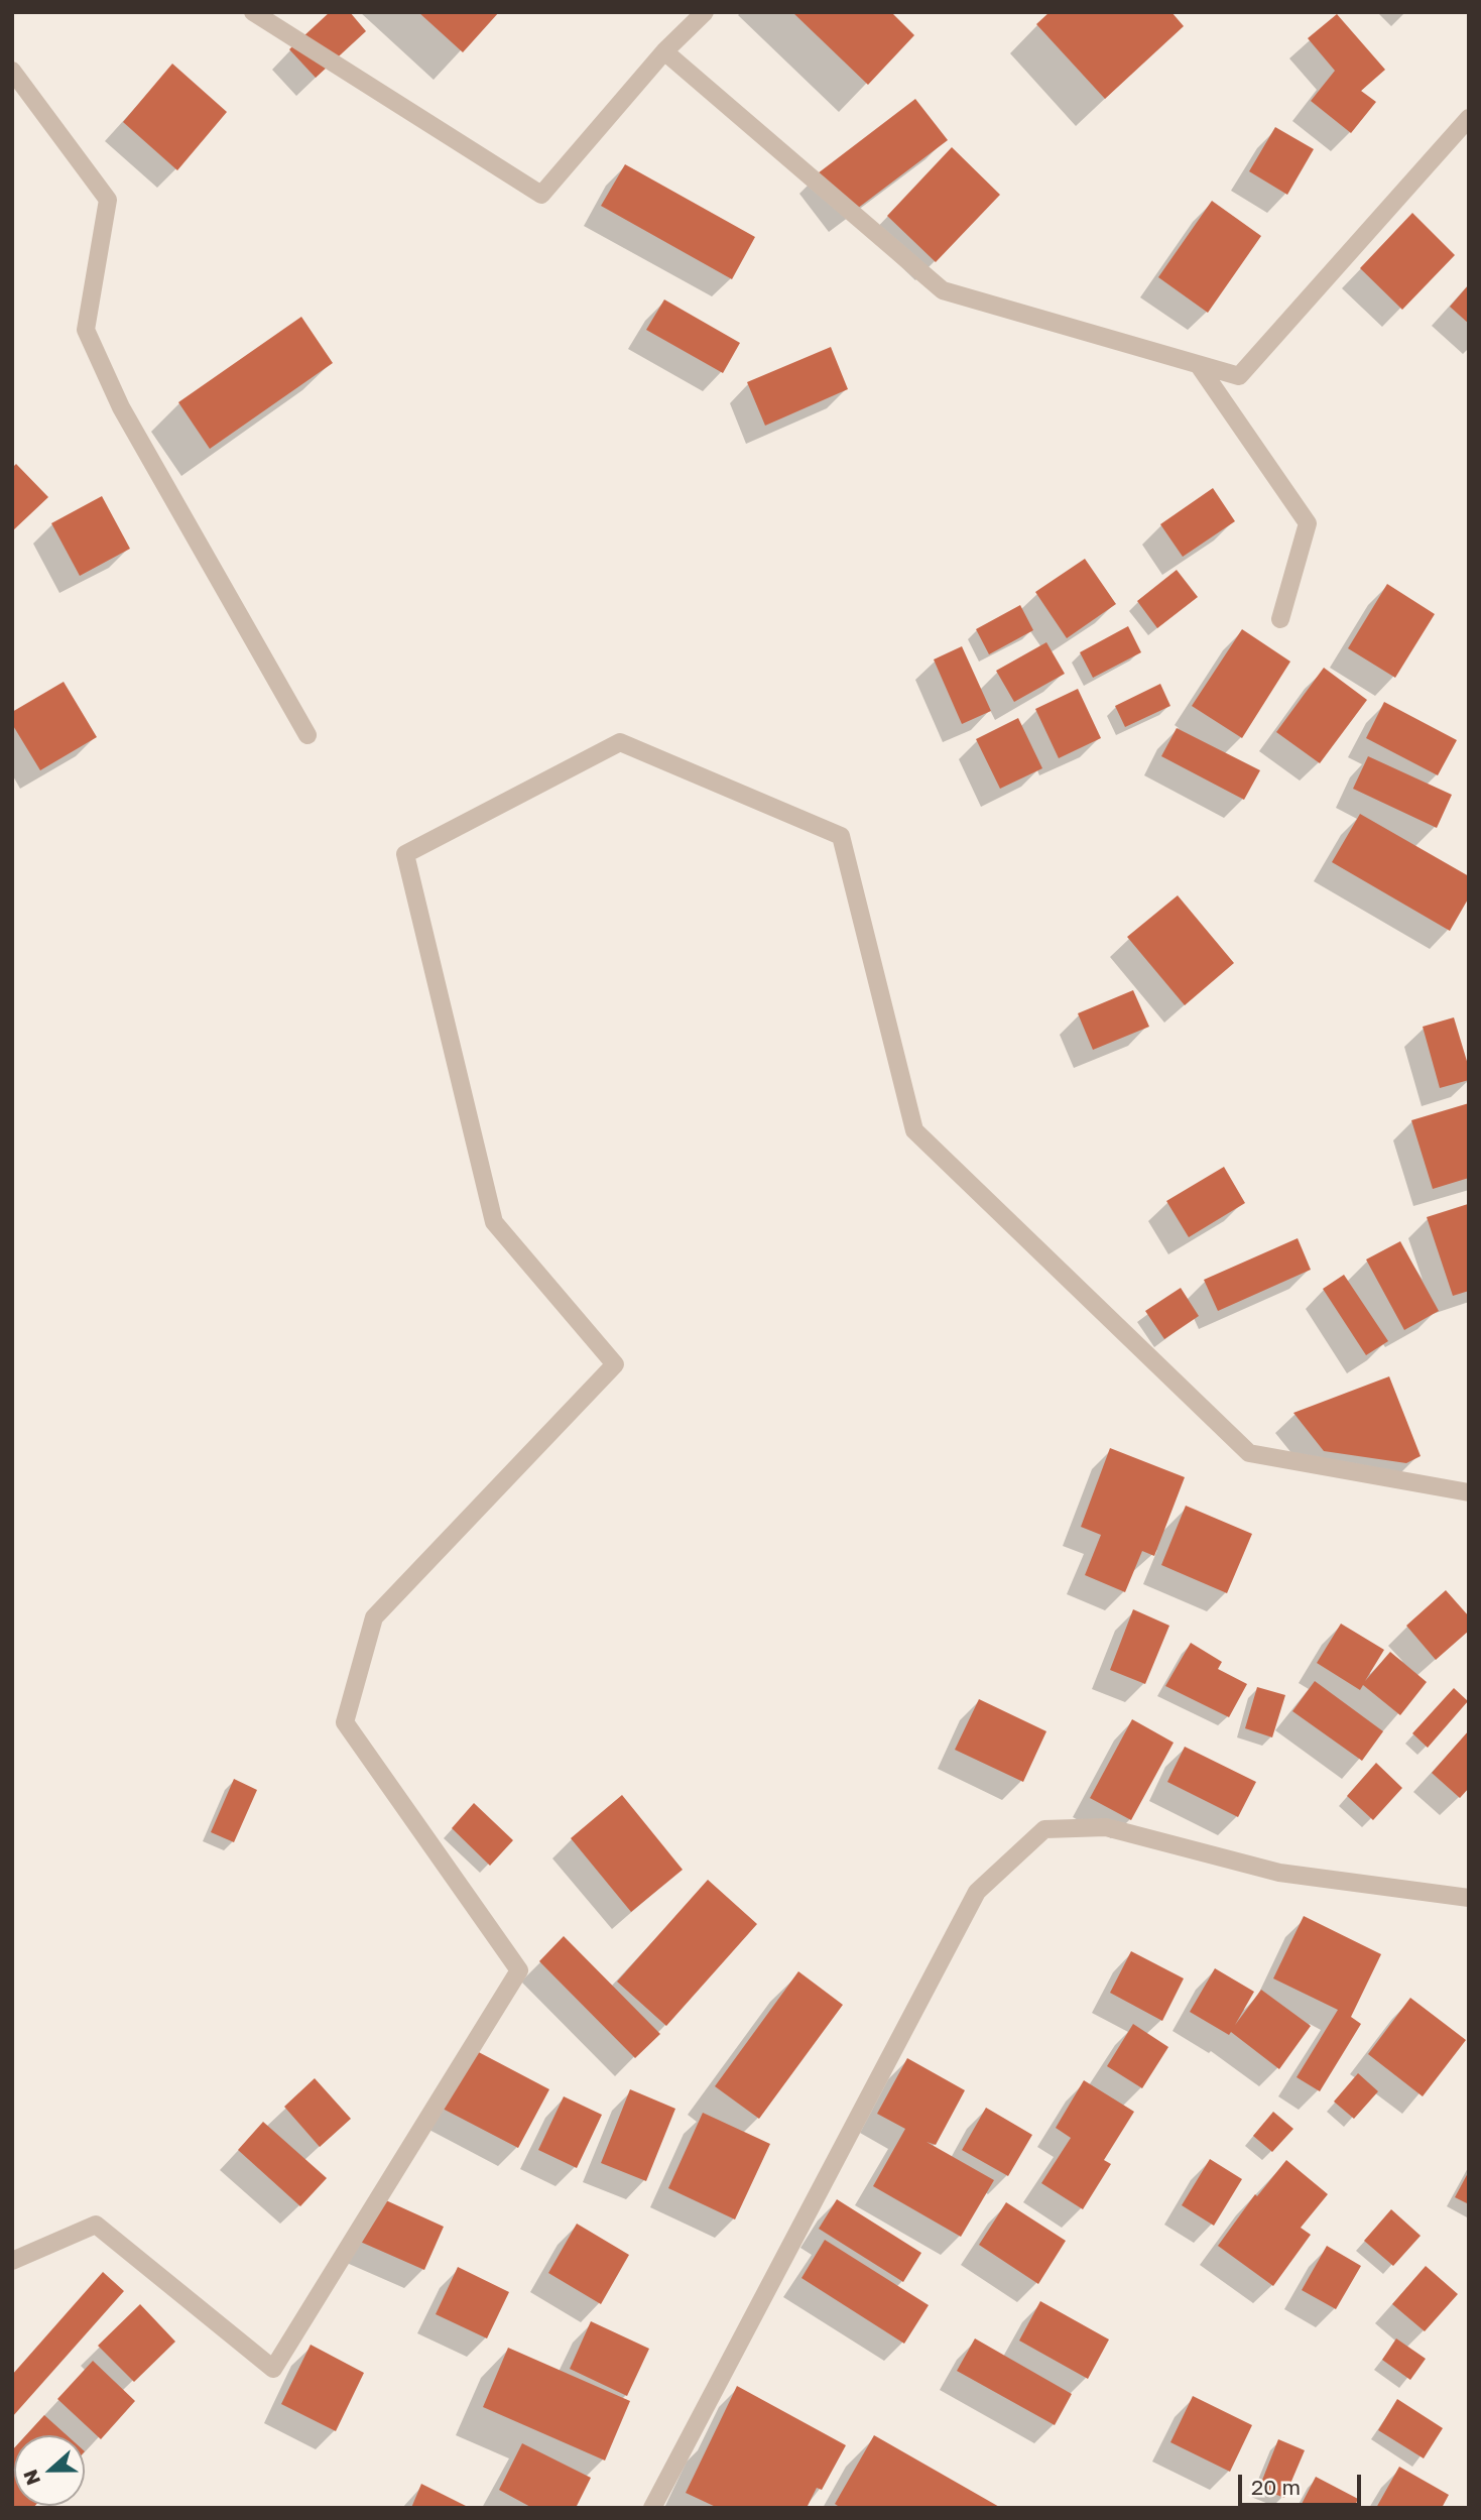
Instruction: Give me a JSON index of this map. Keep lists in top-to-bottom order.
{
  "scale_bar": "20 m",
  "north": "left"
}
